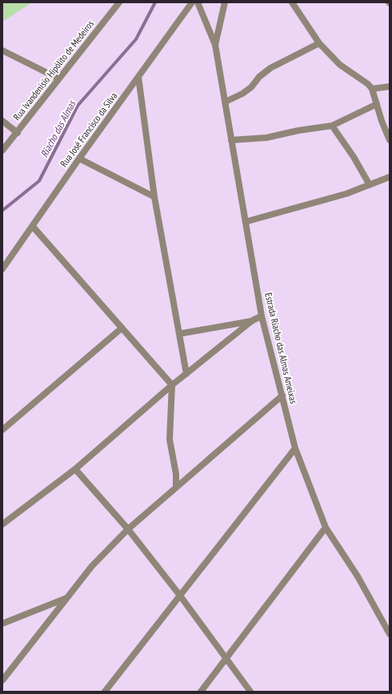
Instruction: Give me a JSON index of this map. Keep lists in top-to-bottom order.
{
  "streets": {
    "street": ["Rua Ivandenisio Hipólito de Medeiros", "Rua José Francisco da Silva", "Estrada Riacho das Almas Ameixas"]
  },
  "water": ["Riacho das Almas"]
}
